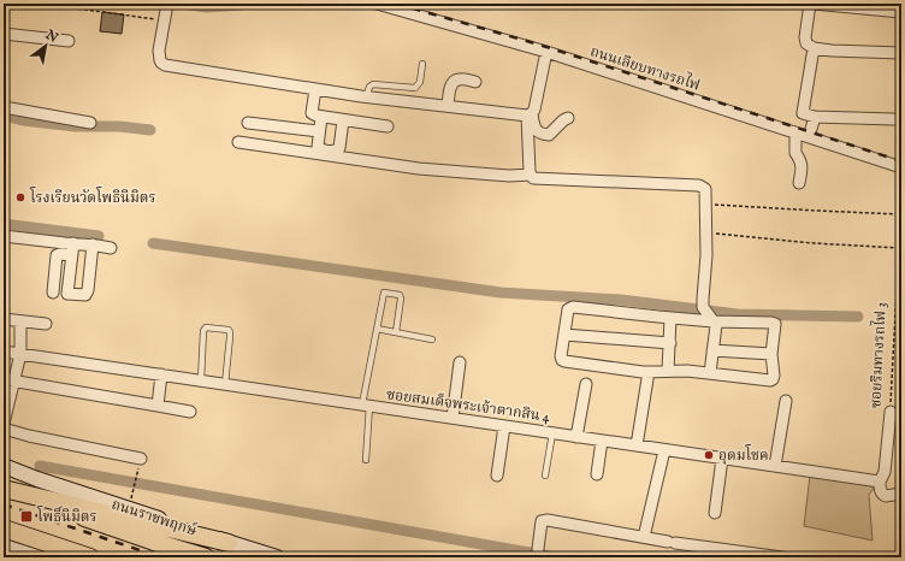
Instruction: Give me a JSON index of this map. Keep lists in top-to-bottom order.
{
  "streets": {
    "main road": ["ถนนราชพฤกษ์"],
    "street": ["ถนนเลียบทางรถไฟ", "ซอยริมทางรถไฟ 3", "ซอยสมเด็จพระเจ้าตากสิน 4"]
  },
  "crossings": [
    ["ซอยริมทางรถไฟ 3", "ซอยสมเด็จพระเจ้าตากสิน 4"]
  ],
  "places": {
    "other": ["โรงเรียนวัดโพธินิมิตร", "อุดมโชค"],
    "transit": ["โพธิ์นิมิตร"]
  },
  "north": "top right"
}
